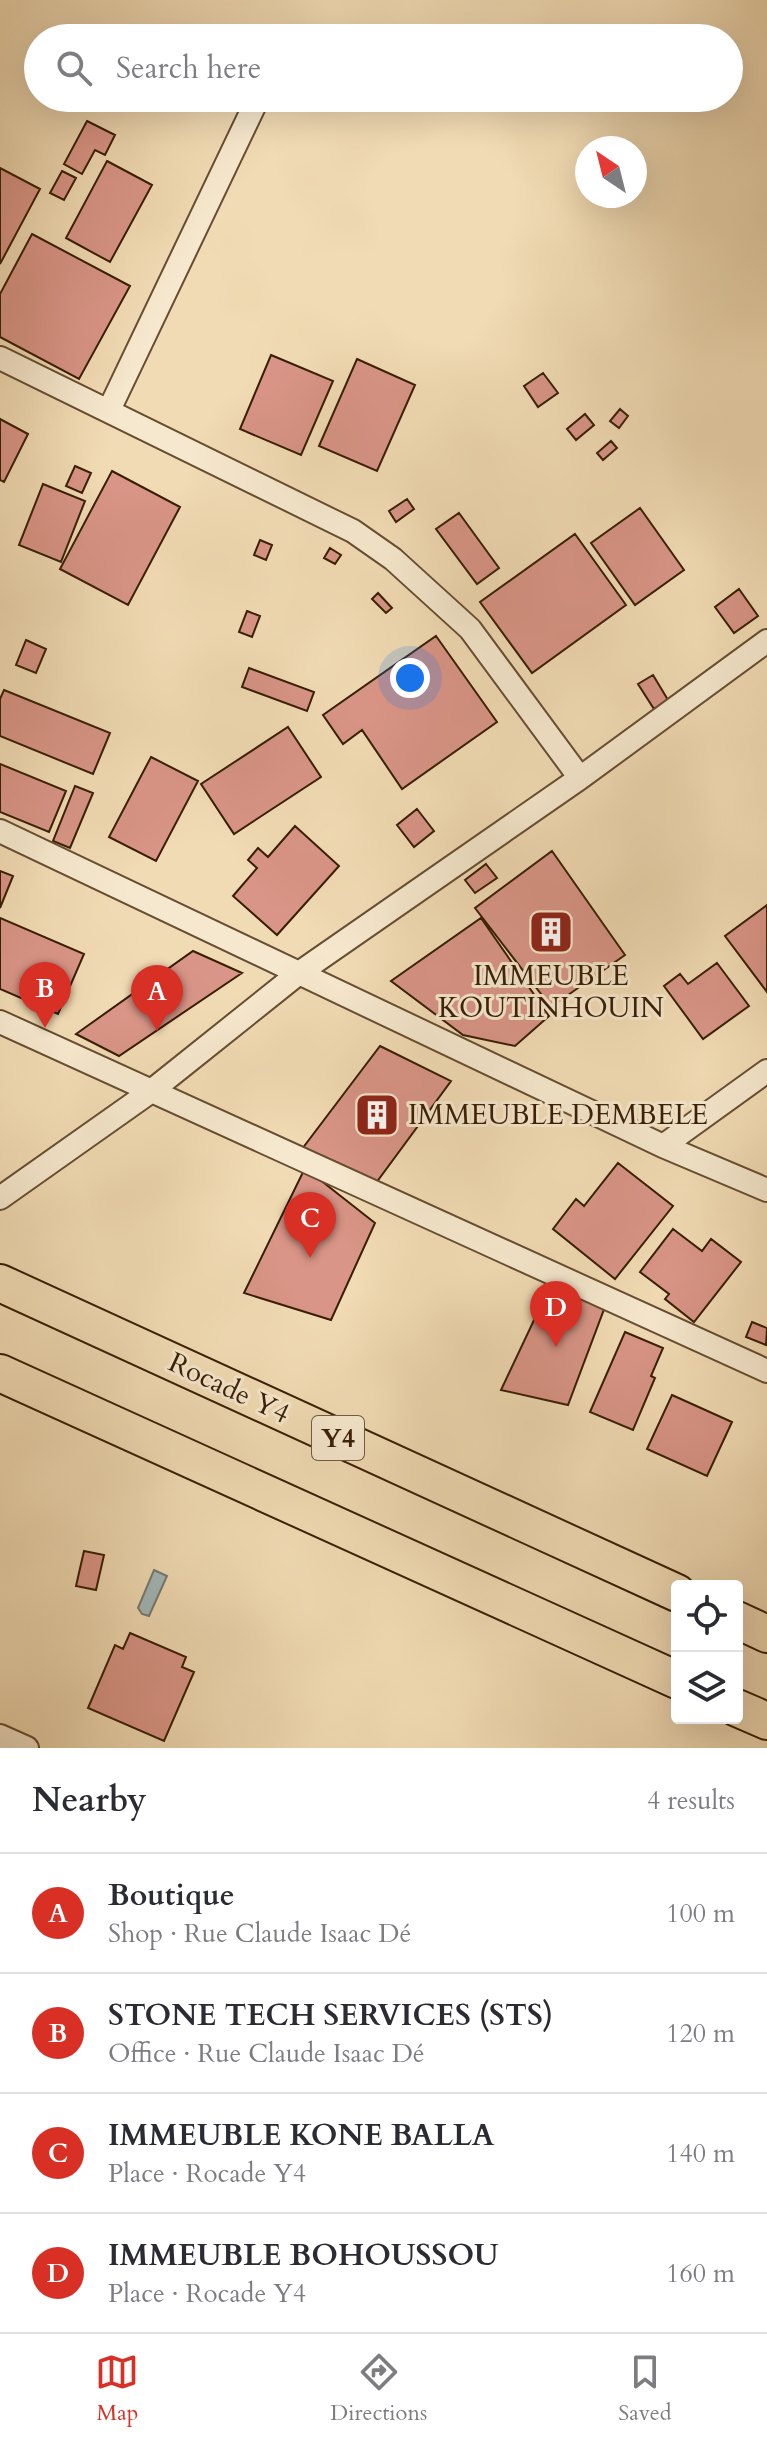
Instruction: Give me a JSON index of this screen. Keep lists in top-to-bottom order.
{
  "streets": {
    "highway": ["Rocade Y4", "Y4"]
  },
  "places": {
    "building": ["IMMEUBLE KOUTINHOUIN", "IMMEUBLE DEMBELE"]
  },
  "north": "top left",
  "page": {
    "search": "Search here",
    "pins": [
      "B",
      "A",
      "C",
      "D"
    ],
    "heading": ["Nearby", "4 results"],
    "list": [
      {
        "mark": "A",
        "name": "Boutique",
        "note": "Shop · Rue Claude Isaac Dé",
        "value": "100 m"
      },
      {
        "mark": "B",
        "name": "STONE TECH SERVICES (STS)",
        "note": "Office · Rue Claude Isaac Dé",
        "value": "120 m"
      },
      {
        "mark": "C",
        "name": "IMMEUBLE KONE BALLA",
        "note": "Place · Rocade Y4",
        "value": "140 m"
      },
      {
        "mark": "D",
        "name": "IMMEUBLE BOHOUSSOU",
        "note": "Place · Rocade Y4",
        "value": "160 m"
      }
    ],
    "nav": ["Map", "Directions", "Saved"]
  }
}
